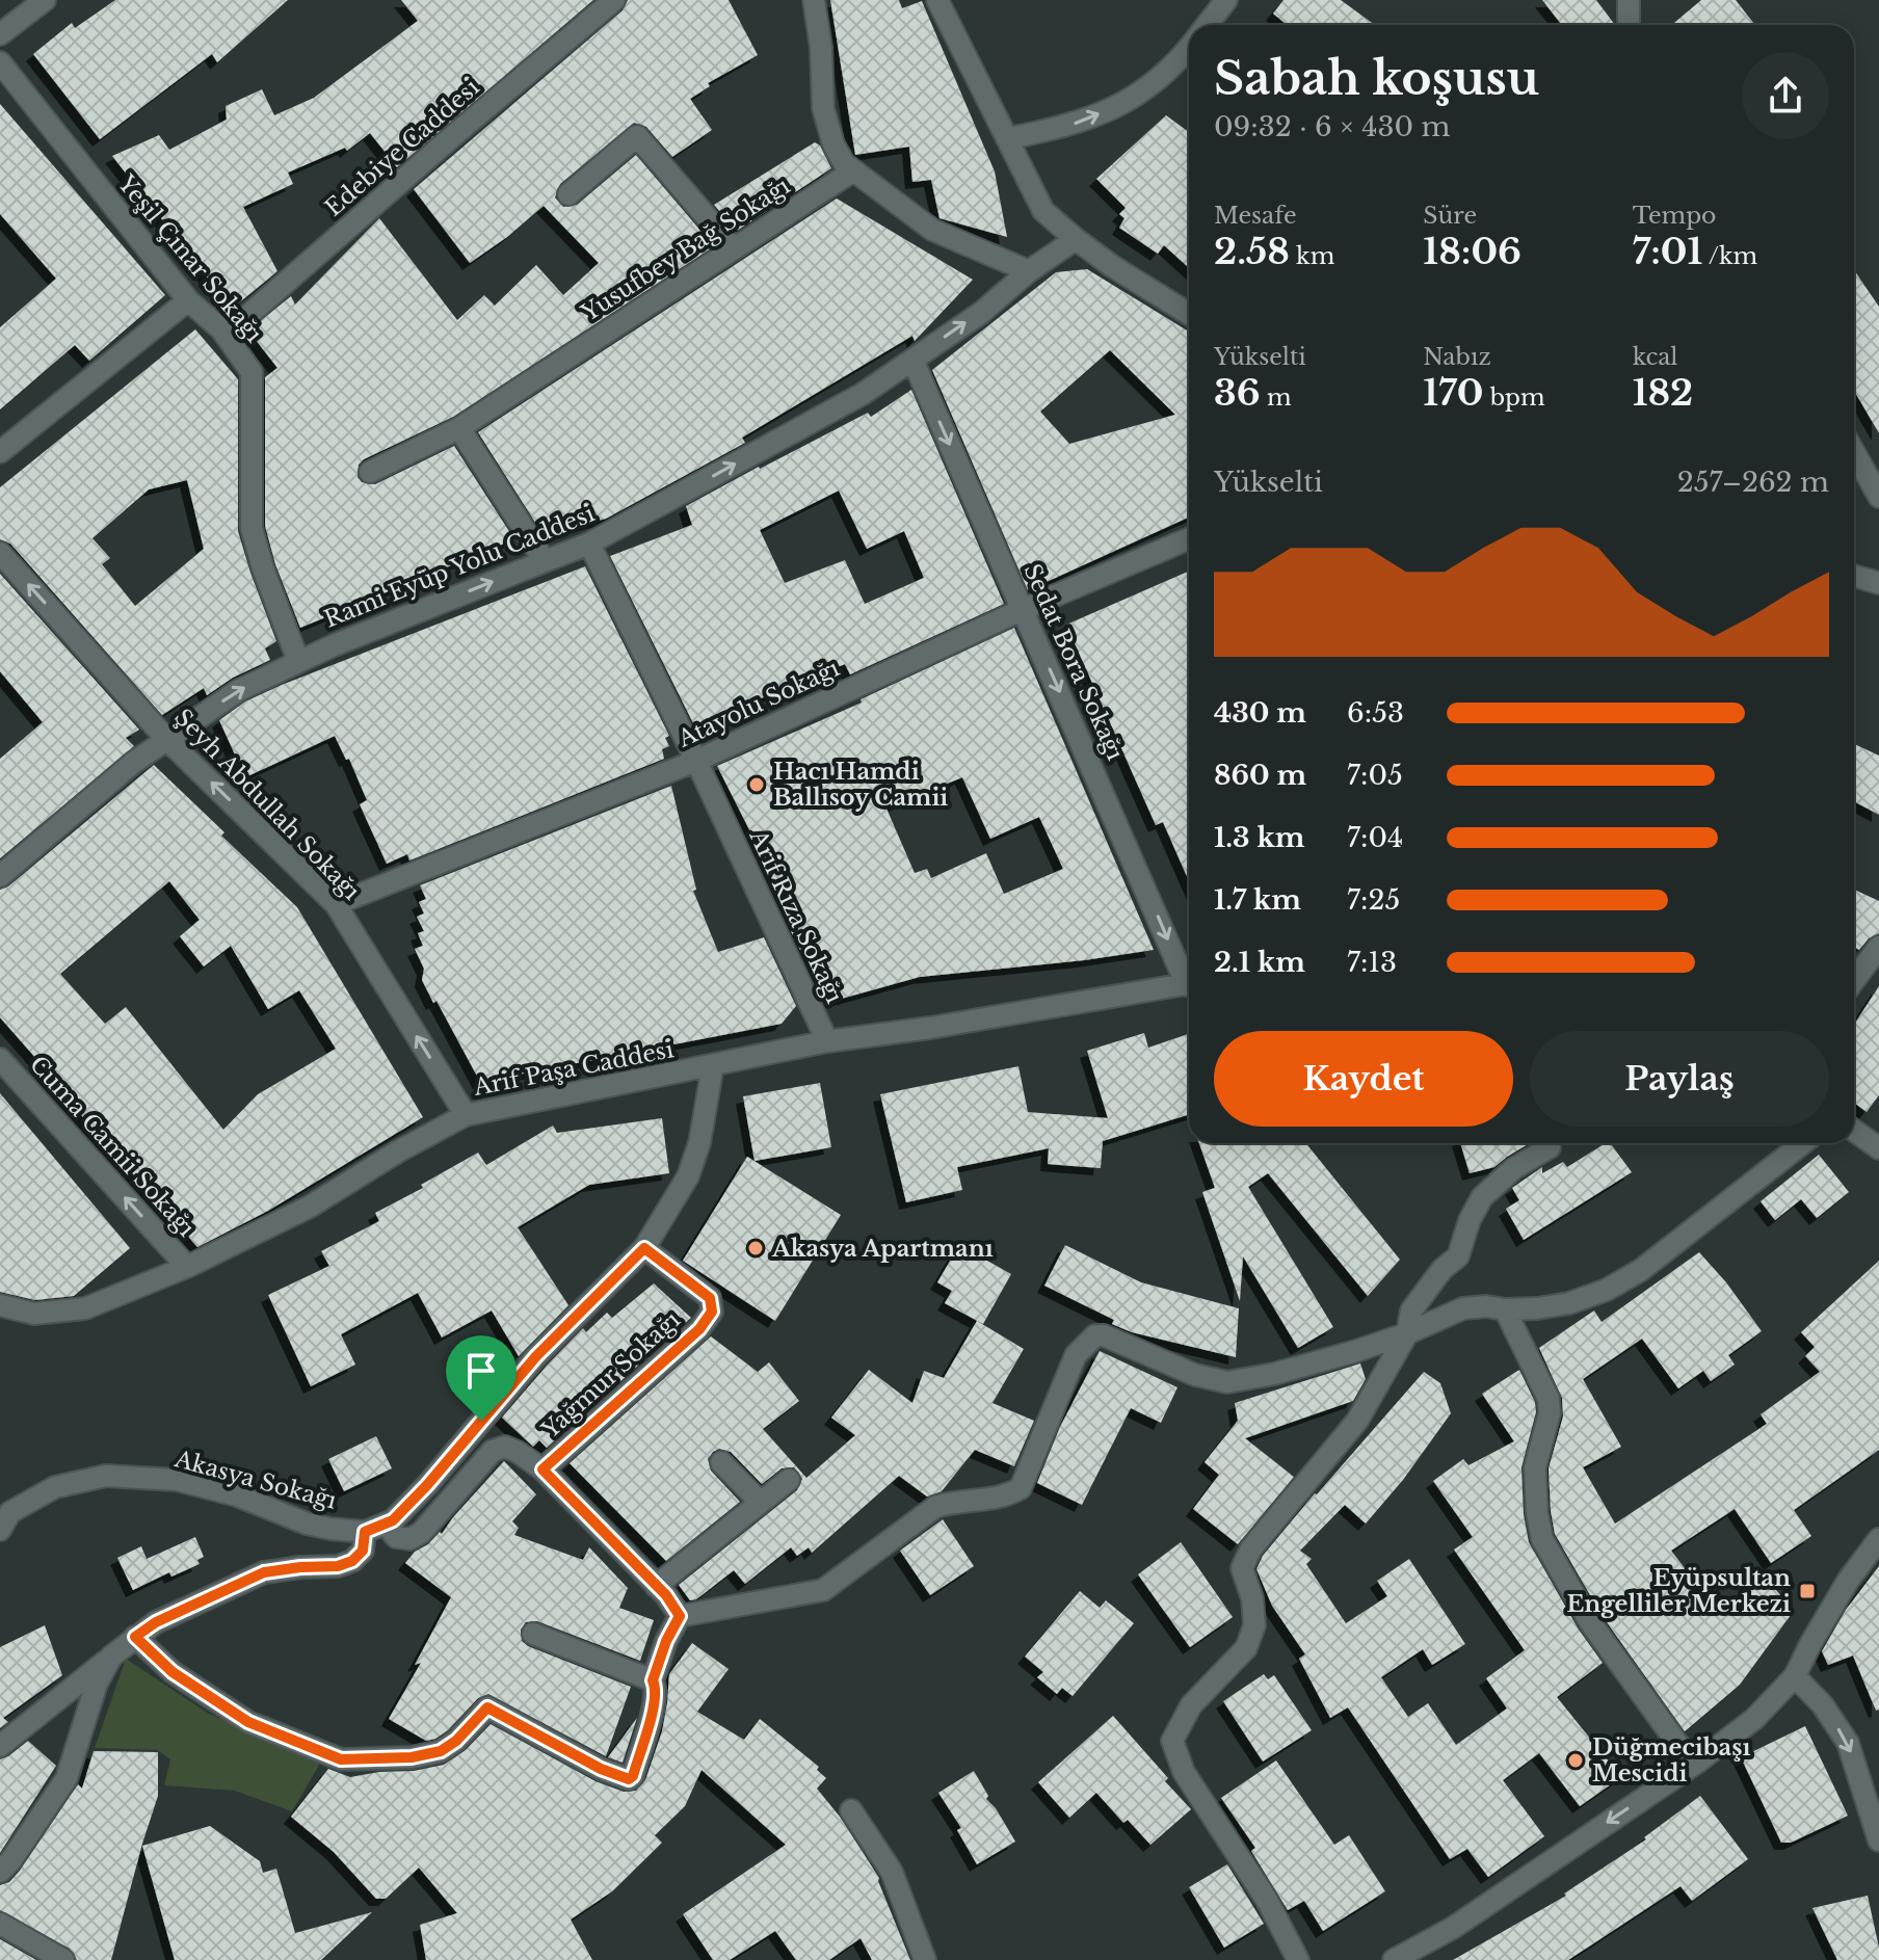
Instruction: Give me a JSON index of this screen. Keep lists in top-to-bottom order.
{
  "streets": {
    "street": [
      "Edebiye Caddesi",
      "Yusufbey Bağ Sokağı",
      "Yeşil Çınar Sokağı",
      "Rami Eyüp Yolu Caddesi",
      "Sedat Bora Sokağı",
      "Atayolu Sokağı",
      "Şeyh Abdullah Sokağı",
      "Arif Rıza Sokağı",
      "Arif Paşa Caddesi",
      "Cuma Camii Sokağı",
      "Yağmur Sokağı",
      "Akasya Sokağı"
    ]
  },
  "crossings": [
    ["Edebiye Caddesi", "Yeşil Çınar Sokağı"],
    ["Yeşil Çınar Sokağı", "Rami Eyüp Yolu Caddesi"],
    ["Rami Eyüp Yolu Caddesi", "Sedat Bora Sokağı"],
    ["Rami Eyüp Yolu Caddesi", "Şeyh Abdullah Sokağı"],
    ["Rami Eyüp Yolu Caddesi", "Arif Rıza Sokağı"],
    ["Sedat Bora Sokağı", "Atayolu Sokağı"],
    ["Atayolu Sokağı", "Şeyh Abdullah Sokağı"],
    ["Atayolu Sokağı", "Arif Rıza Sokağı"],
    ["Şeyh Abdullah Sokağı", "Arif Paşa Caddesi"],
    ["Arif Rıza Sokağı", "Arif Paşa Caddesi"],
    ["Arif Paşa Caddesi", "Cuma Camii Sokağı"],
    ["Yağmur Sokağı", "Akasya Sokağı"]
  ],
  "one_way": [
    "Rami Eyüp Yolu Caddesi",
    "Sedat Bora Sokağı",
    "Şeyh Abdullah Sokağı",
    "Cuma Camii Sokağı"
  ],
  "places": {
    "other": ["Hacı Hamdi Ballısoy Camii", "Akasya Apartmanı", "Düğmecibaşı Mescidi"],
    "transit": ["Eyüpsultan Engelliler Merkezi"]
  },
  "page": {
    "heading": ["Sabah koşusu", "09:32 · 6 × 430 m"],
    "stats": [
      ["Mesafe", "2.58 km"],
      ["Süre", "18:06"],
      ["Tempo", "7:01 /km"],
      ["Yükselti", "36 m"],
      ["Nabız", "170 bpm"],
      ["kcal", "182"]
    ],
    "chart": ["Yükselti", "257–262 m"],
    "list": [
      {
        "name": "430 m",
        "note": "6:53"
      },
      {
        "name": "860 m",
        "note": "7:05"
      },
      {
        "name": "1.3 km",
        "note": "7:04"
      },
      {
        "name": "1.7 km",
        "note": "7:25"
      },
      {
        "name": "2.1 km",
        "note": "7:13"
      }
    ],
    "buttons": ["Kaydet", "Paylaş"]
  }
}
